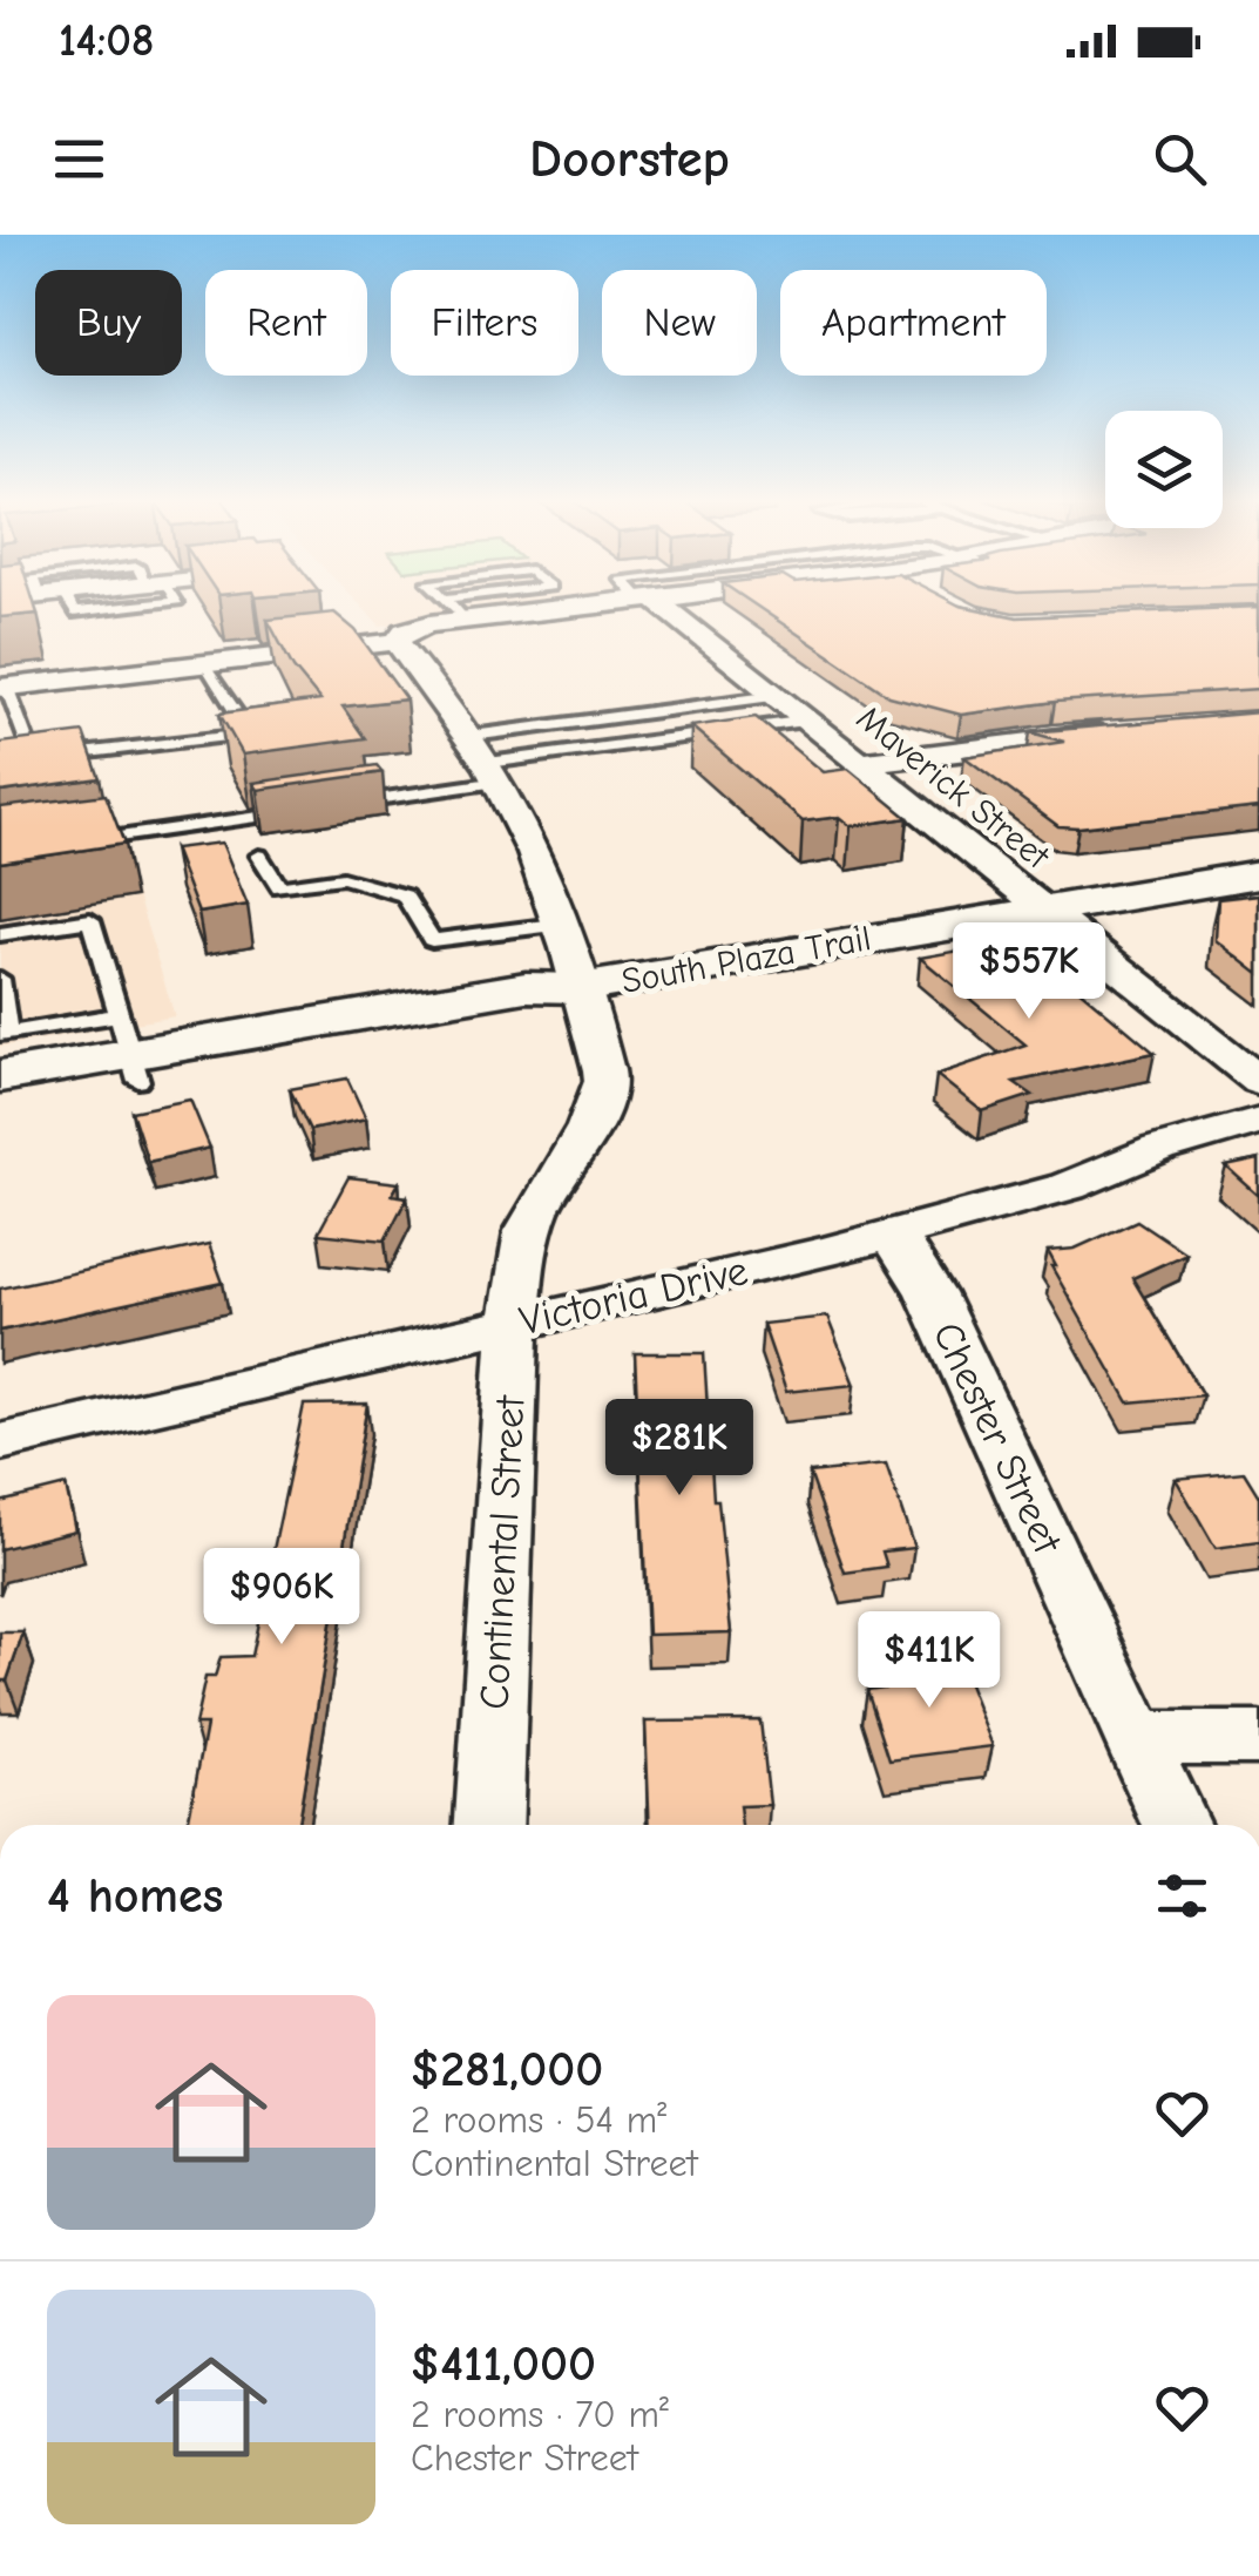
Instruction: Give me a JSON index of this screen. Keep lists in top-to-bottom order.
{
  "streets": {
    "main road": ["South Plaza Trail"],
    "street": [
      "Maverick Street",
      "Victoria Drive",
      "Chester Street",
      "Continental Street"
    ]
  },
  "crossings": [
    ["Maverick Street", "South Plaza Trail"],
    ["South Plaza Trail", "Continental Street"],
    ["Victoria Drive", "Chester Street"],
    ["Victoria Drive", "Continental Street"]
  ],
  "page": {
    "status": "14:08",
    "header": "Doorstep",
    "chip": [
      "Buy",
      "Rent",
      "Filters",
      "New",
      "Apartment"
    ],
    "price": [
      "$557K",
      "$281K",
      "$906K",
      "$411K"
    ],
    "heading": "4 homes",
    "list": [
      {
        "name": "$281,000",
        "note": "2 rooms · 54 m² · Continental Street"
      },
      {
        "name": "$411,000",
        "note": "2 rooms · 70 m² · Chester Street"
      }
    ]
  }
}
